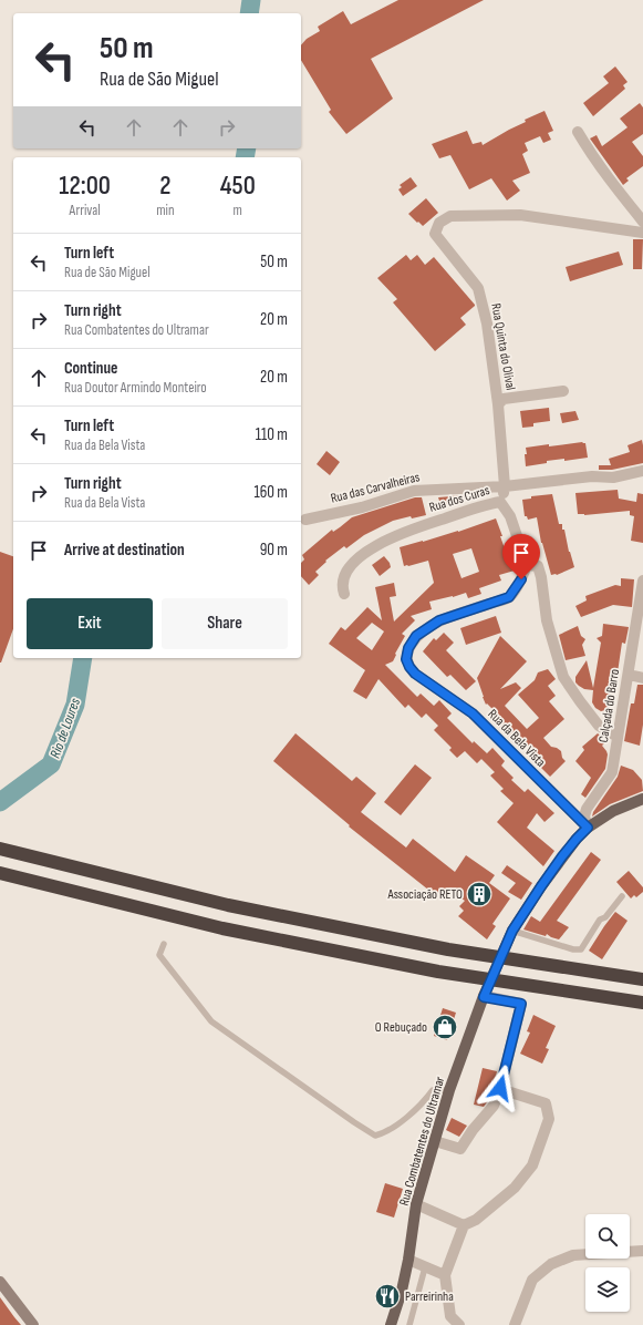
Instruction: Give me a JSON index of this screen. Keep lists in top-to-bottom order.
{
  "streets": {
    "main road": ["Rua Combatentes do Ultramar"],
    "street": [
      "Rua Quinta do Olival",
      "Rua das Carvalheiras",
      "Rua dos Curas",
      "Calçada do Barro",
      "Rua da Bela Vista"
    ]
  },
  "crossings": [
    ["Rua Quinta do Olival", "Rua das Carvalheiras"],
    ["Rua dos Curas", "Rua da Bela Vista"],
    ["Calçada do Barro", "Rua da Bela Vista"],
    ["Calçada do Barro", "Rua Combatentes do Ultramar"],
    ["Rua da Bela Vista", "Rua Combatentes do Ultramar"]
  ],
  "water": ["Rio de Loures"],
  "places": {
    "building": ["Associação RETO"],
    "shop": ["O Rebuçado"],
    "restaurant": ["Parreirinha"]
  },
  "page": {
    "turn": ["50 m", "Rua de São Miguel"],
    "eta": [
      "12:00",
      "Arrival",
      "2",
      "min",
      "450",
      "m"
    ],
    "list": [
      {
        "name": "Turn left",
        "note": "Rua de São Miguel",
        "value": "50 m"
      },
      {
        "name": "Turn right",
        "note": "Rua Combatentes do Ultramar",
        "value": "20 m"
      },
      {
        "name": "Continue",
        "note": "Rua Doutor Armindo Monteiro",
        "value": "20 m"
      },
      {
        "name": "Turn left",
        "note": "Rua da Bela Vista",
        "value": "110 m"
      },
      {
        "name": "Turn right",
        "note": "Rua da Bela Vista",
        "value": "160 m"
      },
      {
        "name": "Arrive at destination",
        "value": "90 m"
      }
    ],
    "buttons": ["Exit", "Share"]
  }
}
